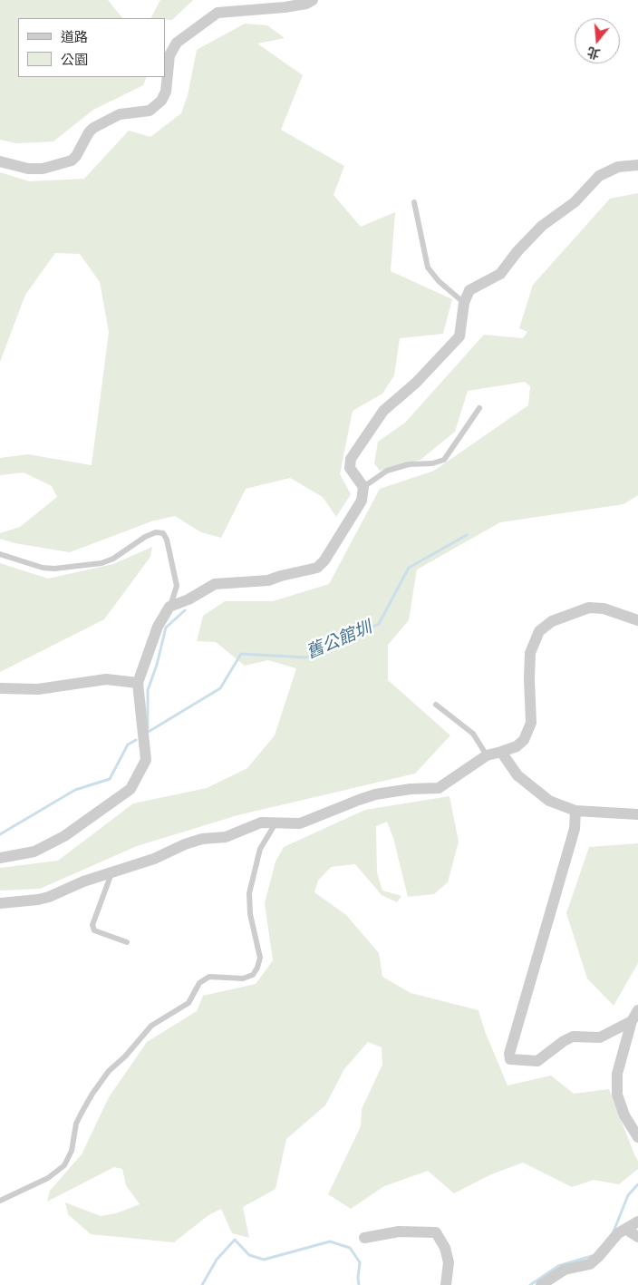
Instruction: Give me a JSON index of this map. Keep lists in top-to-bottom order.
{
  "water": ["舊公館圳"],
  "legend": ["道路", "公園"],
  "north": "bottom"
}
